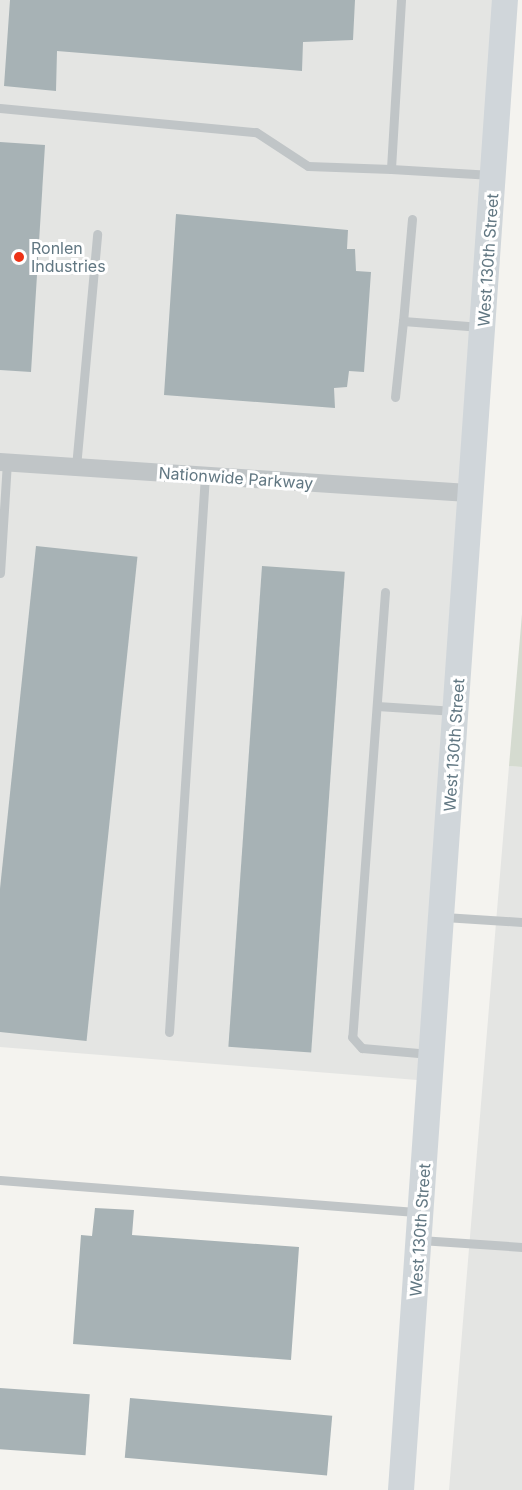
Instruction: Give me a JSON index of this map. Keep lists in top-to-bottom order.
{
  "streets": {
    "main road": ["West 130th Street"],
    "street": ["Nationwide Parkway"]
  },
  "crossings": [
    ["West 130th Street", "Nationwide Parkway"]
  ],
  "places": ["Ronlen Industries"]
}
